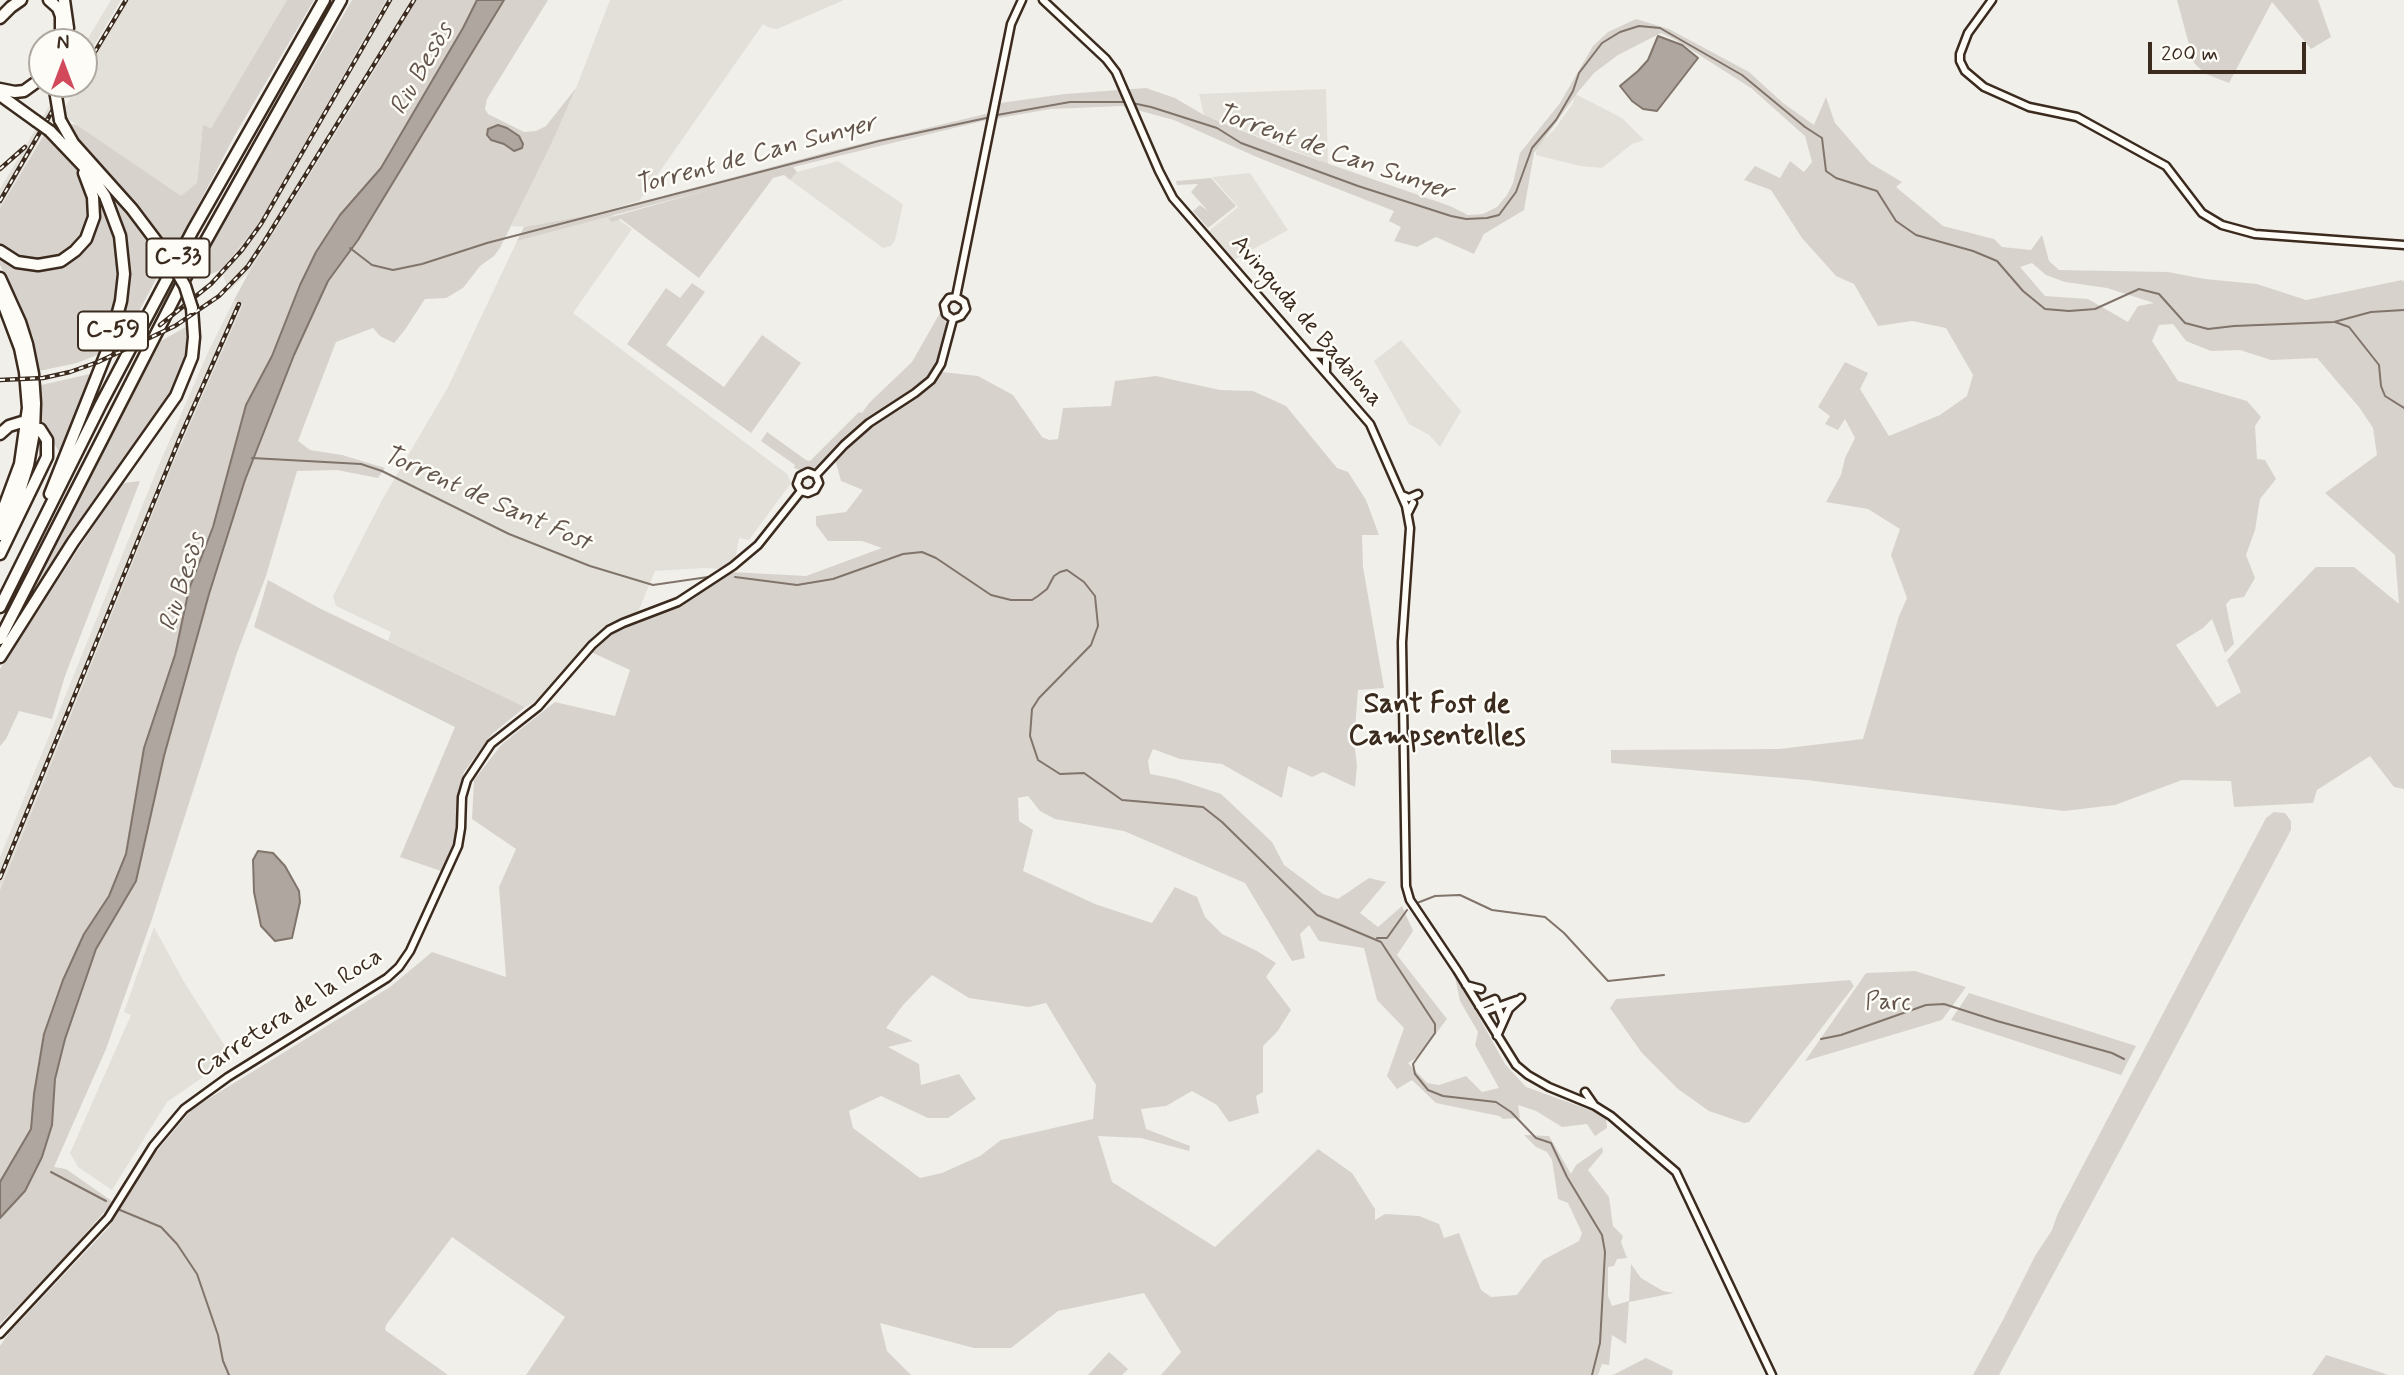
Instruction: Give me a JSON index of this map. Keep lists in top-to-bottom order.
{
  "streets": {
    "highway": ["C-33", "C-59"],
    "street": ["Avinguda de Badalona", "Carretera de la Roca"]
  },
  "crossings": [
    ["C-33", "C-59"]
  ],
  "districts": ["Sant Fost de Campsentelles"],
  "water": ["Riu Besòs", "Torrent de Can Sunyer", "Torrent de Sant Fost"],
  "parks": ["Parc"],
  "scale_bar": "200 m",
  "north": "top"
}
